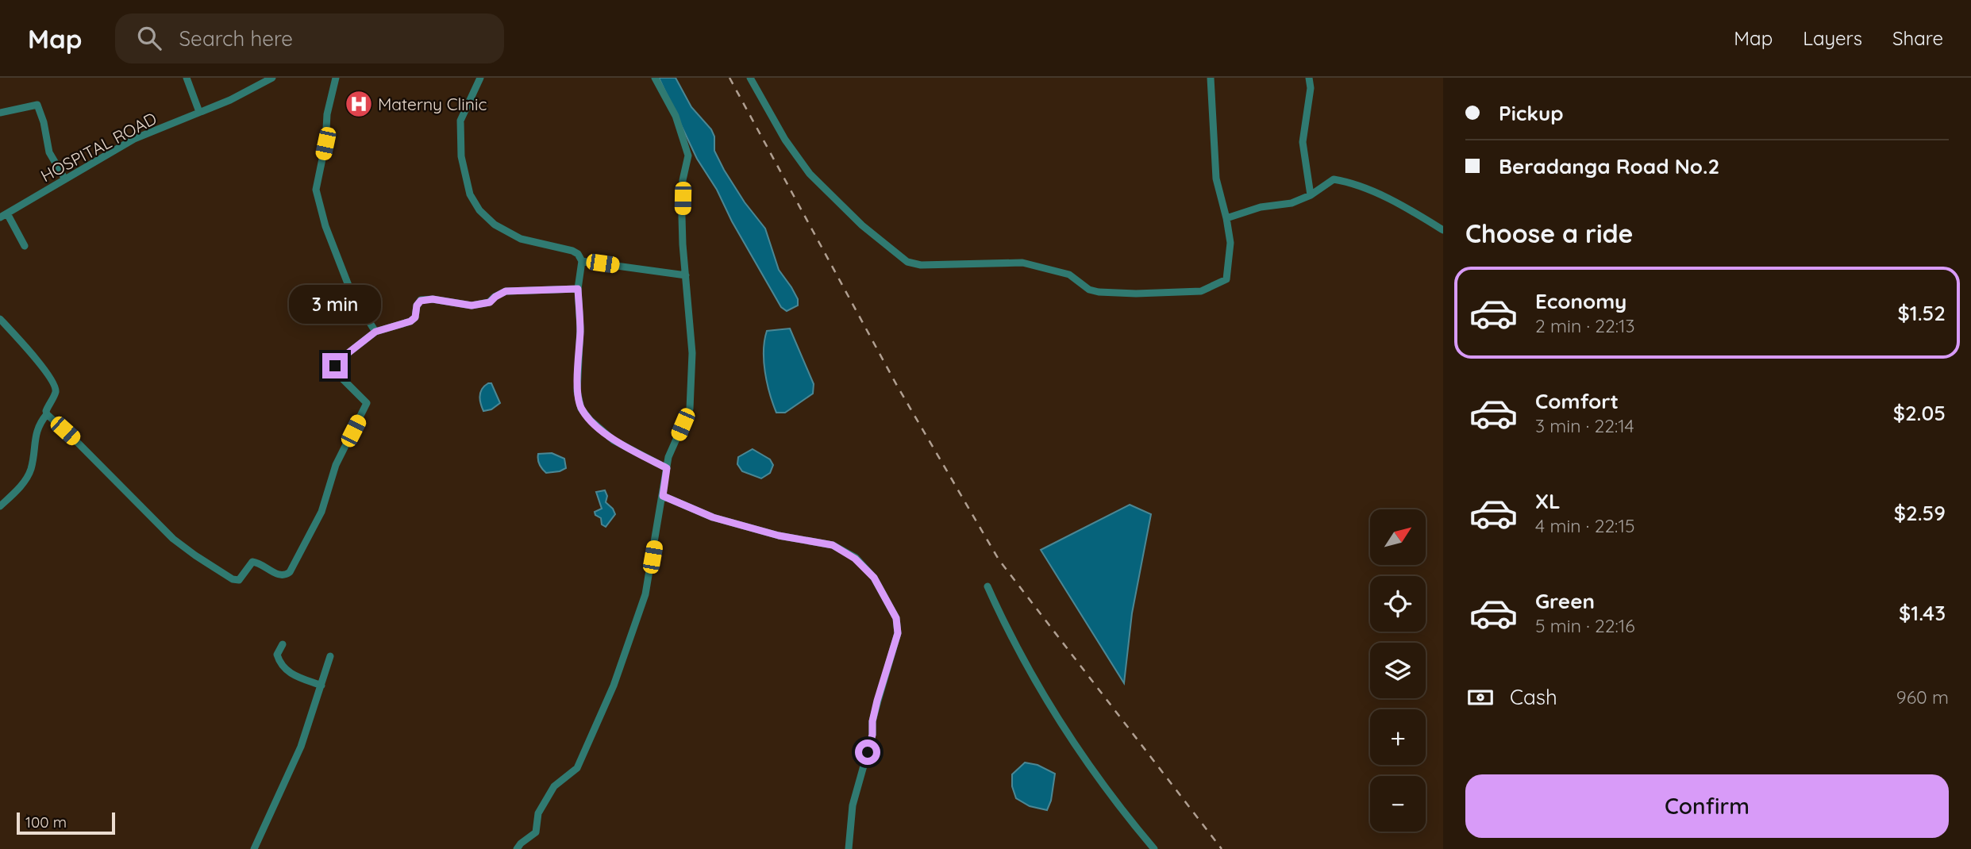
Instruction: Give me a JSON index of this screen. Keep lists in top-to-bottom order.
{
  "streets": {
    "street": ["HOSPITAL ROAD"]
  },
  "places": {
    "hospital": ["Materny Clinic"]
  },
  "scale_bar": "100 m",
  "north": "top right",
  "page": {
    "header": "Map",
    "search": "Search here",
    "nav": ["Map", "Layers", "Share"],
    "banner": ["Pickup", "Beradanga Road No.2"],
    "heading": "Choose a ride",
    "list": [
      {
        "name": "Economy",
        "note": "2 min · 22:13",
        "value": "$1.52"
      },
      {
        "name": "Comfort",
        "note": "3 min · 22:14",
        "value": "$2.05"
      },
      {
        "name": "XL",
        "note": "4 min · 22:15",
        "value": "$2.59"
      },
      {
        "name": "Green",
        "note": "5 min · 22:16",
        "value": "$1.43"
      }
    ],
    "bubble": "3 min",
    "map_buttons": ["+", "−"],
    "pay": ["Cash", "960 m"],
    "buttons": "Confirm",
    "scale": "100 m"
  }
}
